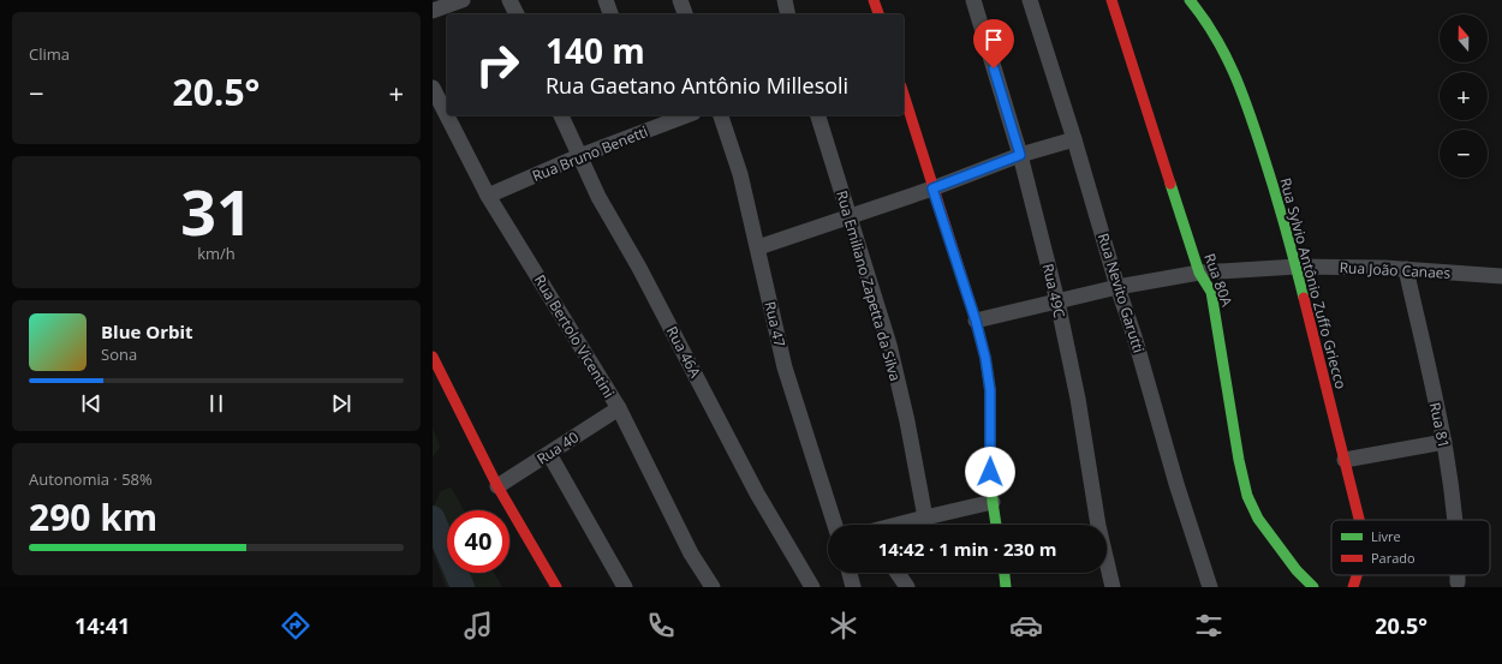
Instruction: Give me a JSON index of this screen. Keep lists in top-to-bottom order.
{
  "streets": {
    "street": [
      "Rua Bruno Benetti",
      "Rua João Canaes",
      "Rua 80A",
      "Rua Sylvio Antônio Zuffo Griecco",
      "Rua Emiliano Zapetta da Silva",
      "Rua 49C",
      "Rua Nevito Garutti",
      "Rua 47",
      "Rua Bertolo Vicentini",
      "Rua 46A",
      "Rua 81",
      "Rua 40"
    ]
  },
  "crossings": [
    ["Rua Bruno Benetti", "Rua Bertolo Vicentini"],
    ["Rua Bruno Benetti", "Rua 46A"],
    ["Rua João Canaes", "Rua 80A"],
    ["Rua João Canaes", "Rua Sylvio Antônio Zuffo Griecco"],
    ["Rua João Canaes", "Rua 49C"],
    ["Rua João Canaes", "Rua Nevito Garutti"],
    ["Rua João Canaes", "Rua 81"],
    ["Rua Bertolo Vicentini", "Rua 40"]
  ],
  "legend": ["Livre", "Parado"],
  "north": "top",
  "page": {
    "tile": [
      "Clima",
      ["31", "km/h"],
      ["Autonomia · 58%", "290 km"]
    ],
    "map_buttons": ["+", "−"],
    "turn": ["140 m", "Rua Gaetano Antônio Millesoli"],
    "heat": ["−", "20.5°", "+"],
    "song": ["Blue Orbit", "Sona"],
    "limit": "40",
    "trip": "14:42 · 1 min · 230 m",
    "tabs": ["14:41", "20.5°"]
  }
}
